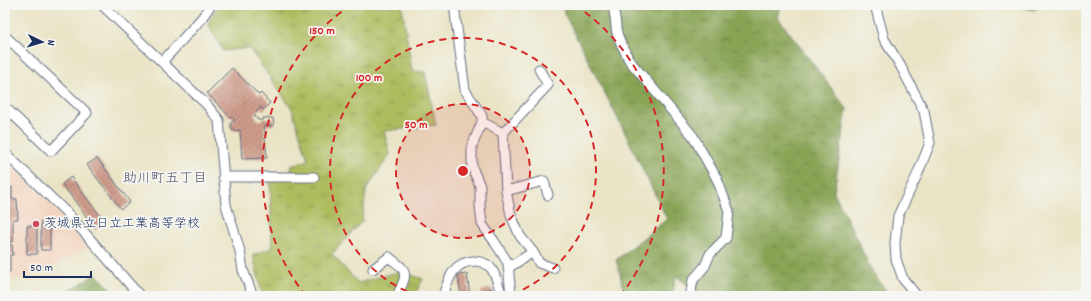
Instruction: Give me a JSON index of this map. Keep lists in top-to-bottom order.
{
  "districts": ["助川町五丁目"],
  "places": ["茨城県立日立工業高等学校"],
  "scale_bar": "50 m",
  "north": "right",
  "rings": ["150 m", "100 m", "50 m"]
}
